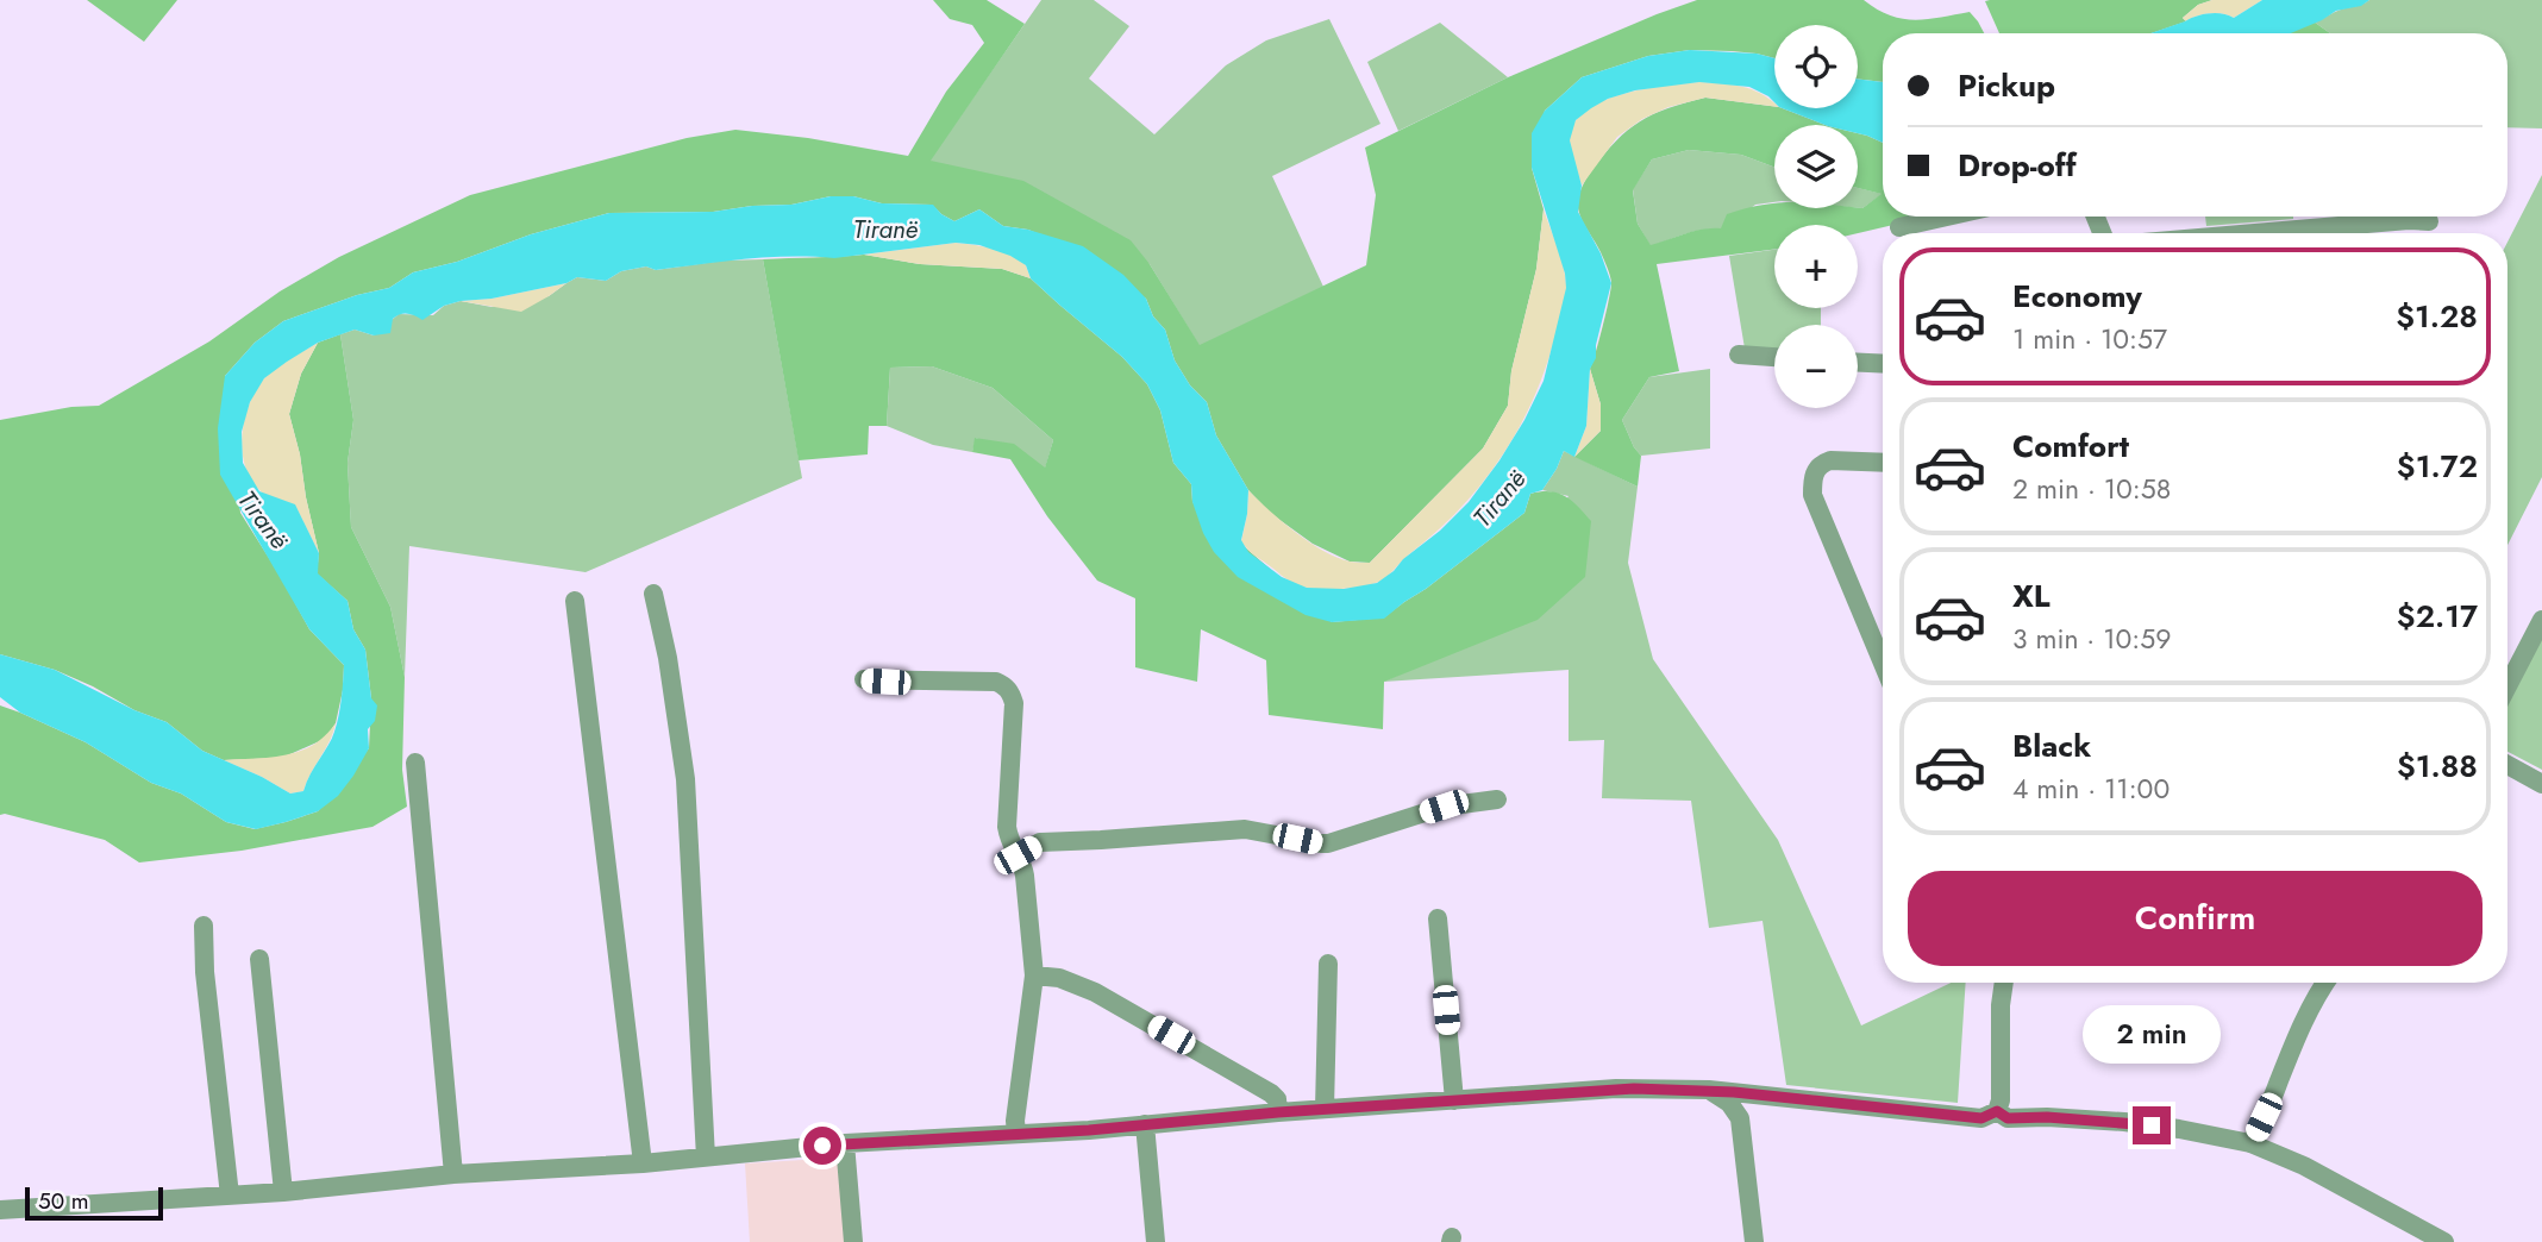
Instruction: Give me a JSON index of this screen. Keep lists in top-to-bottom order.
{
  "water": ["Tiranë"],
  "scale_bar": "50 m",
  "page": {
    "map_buttons": ["+", "−"],
    "banner": ["Pickup", "Drop-off"],
    "list": [
      {
        "name": "Economy",
        "note": "1 min · 10:57",
        "value": "$1.28"
      },
      {
        "name": "Comfort",
        "note": "2 min · 10:58",
        "value": "$1.72"
      },
      {
        "name": "XL",
        "note": "3 min · 10:59",
        "value": "$2.17"
      },
      {
        "name": "Black",
        "note": "4 min · 11:00",
        "value": "$1.88"
      }
    ],
    "buttons": "Confirm",
    "bubble": "2 min",
    "scale": "50 m"
  }
}
